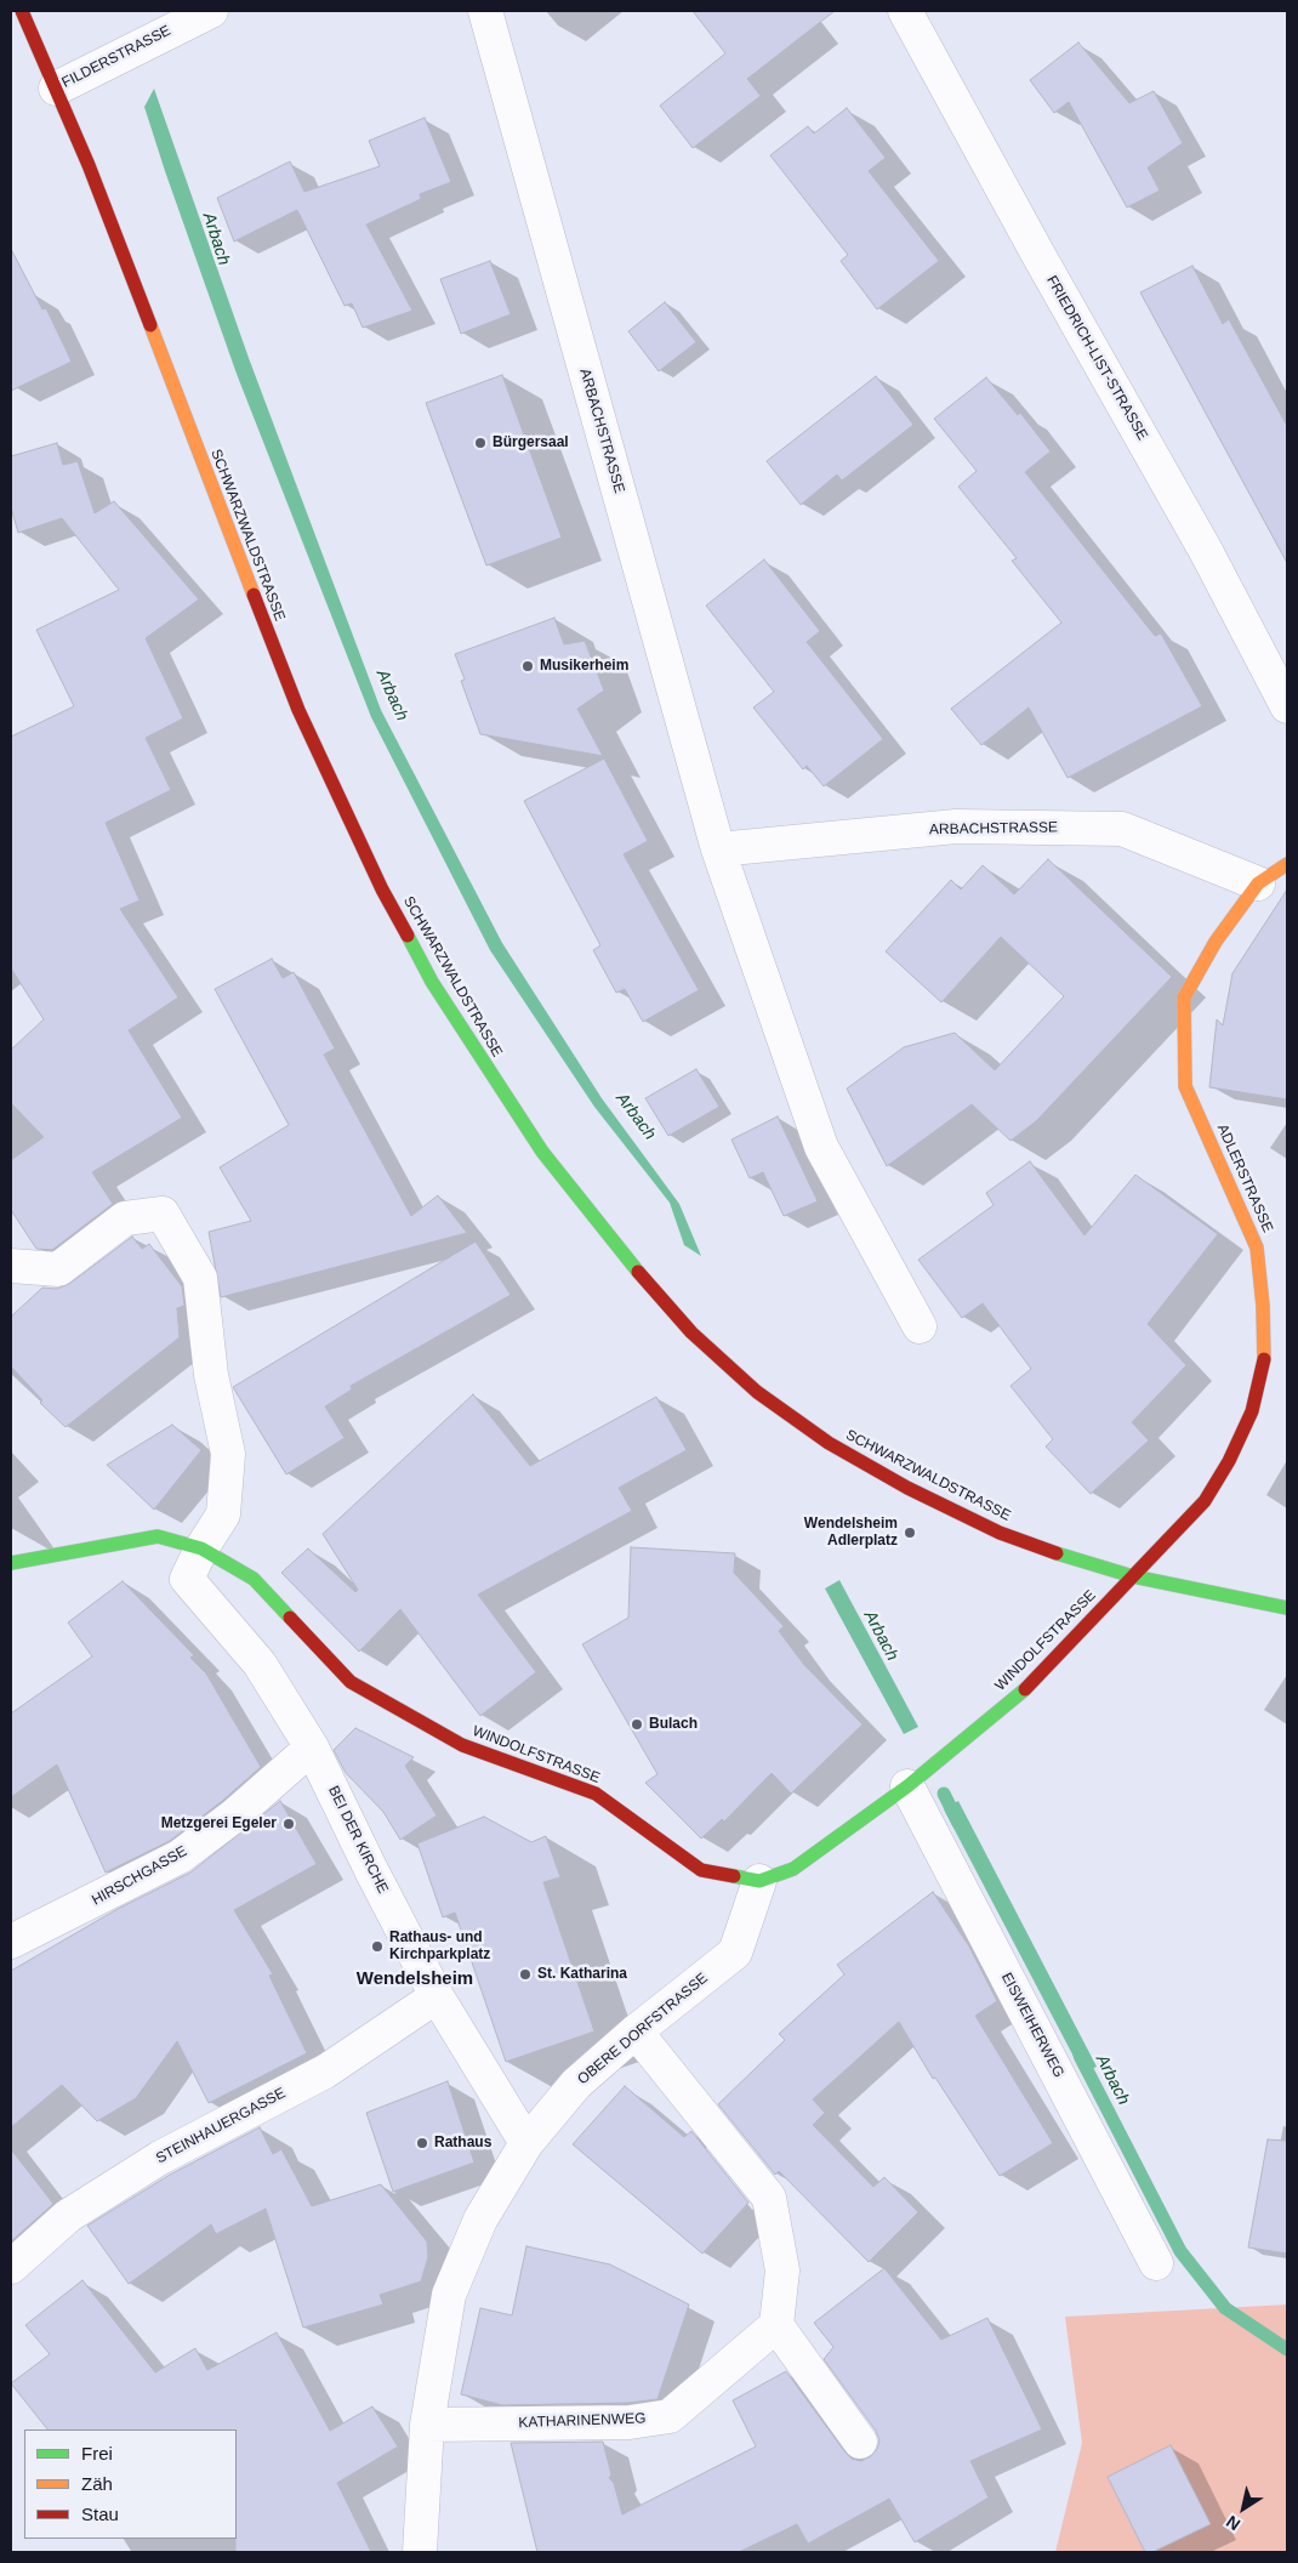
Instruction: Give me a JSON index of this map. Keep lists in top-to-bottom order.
{
  "streets": {
    "street": [
      "FILDERSTRASSE",
      "FRIEDRICH-LIST-STRASSE",
      "ARBACHSTRASSE",
      "SCHWARZWALDSTRASSE",
      "ADLERSTRASSE",
      "WINDOLFSTRASSE",
      "BEI DER KIRCHE",
      "HIRSCHGASSE",
      "EISWEIHERWEG",
      "OBERE DORFSTRASSE",
      "STEINHAUERGASSE",
      "KATHARINENWEG"
    ]
  },
  "crossings": [
    ["FILDERSTRASSE", "SCHWARZWALDSTRASSE"],
    ["ARBACHSTRASSE", "ADLERSTRASSE"],
    ["SCHWARZWALDSTRASSE", "ADLERSTRASSE"],
    ["SCHWARZWALDSTRASSE", "WINDOLFSTRASSE"],
    ["ADLERSTRASSE", "WINDOLFSTRASSE"],
    ["WINDOLFSTRASSE", "BEI DER KIRCHE"],
    ["WINDOLFSTRASSE", "EISWEIHERWEG"],
    ["WINDOLFSTRASSE", "OBERE DORFSTRASSE"],
    ["BEI DER KIRCHE", "HIRSCHGASSE"],
    ["BEI DER KIRCHE", "OBERE DORFSTRASSE"],
    ["BEI DER KIRCHE", "STEINHAUERGASSE"],
    ["OBERE DORFSTRASSE", "KATHARINENWEG"]
  ],
  "districts": ["Wendelsheim"],
  "water": ["Arbach"],
  "places": [
    "Bürgersaal",
    "Musikerheim",
    "Wendelsheim Adlerplatz",
    "Bulach",
    "Metzgerei Egeler",
    "Rathaus- und Kirchparkplatz",
    "St. Katharina",
    "Rathaus"
  ],
  "legend": ["Frei", "Zäh", "Stau"],
  "north": "bottom left"
}
